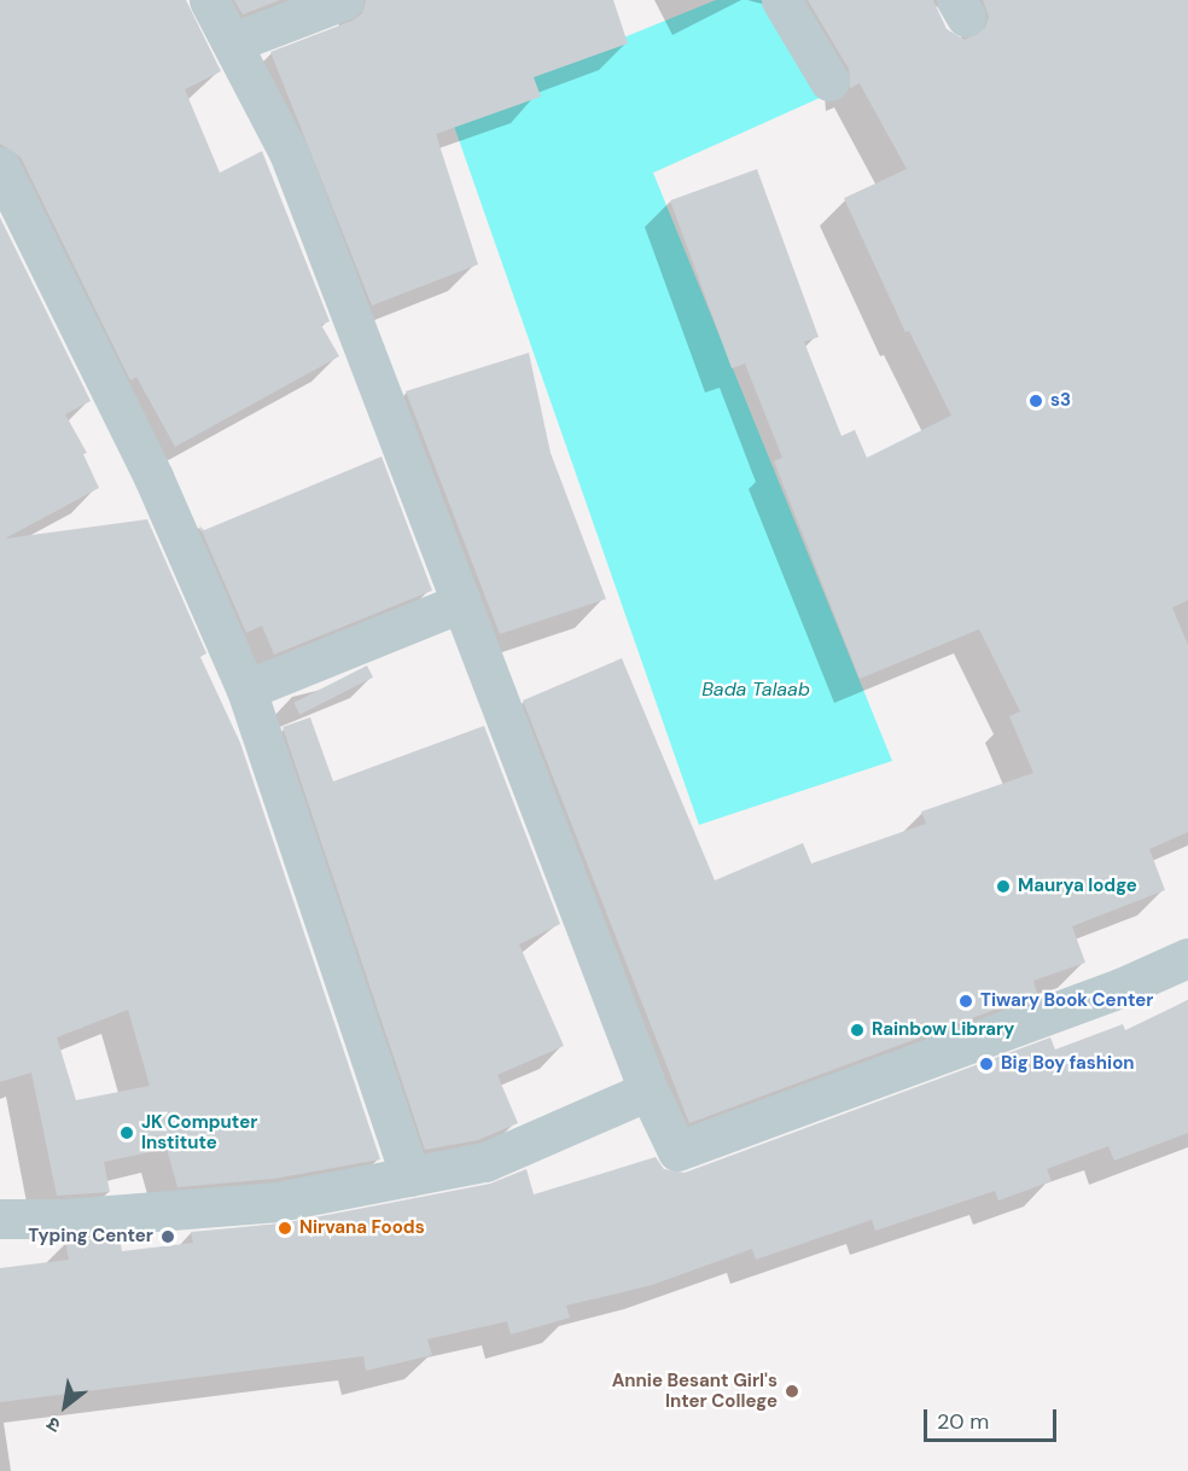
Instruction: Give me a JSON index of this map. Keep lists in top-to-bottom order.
{
  "water": ["Bada Talaab"],
  "places": [
    "s3",
    "Maurya lodge",
    "Tiwary Book Center",
    "Rainbow Library",
    "Big Boy fashion",
    "JK Computer Institute",
    "Nirvana Foods",
    "Typing Center",
    "Annie Besant Girl's Inter College"
  ],
  "scale_bar": "20 m",
  "north": "bottom left"
}
